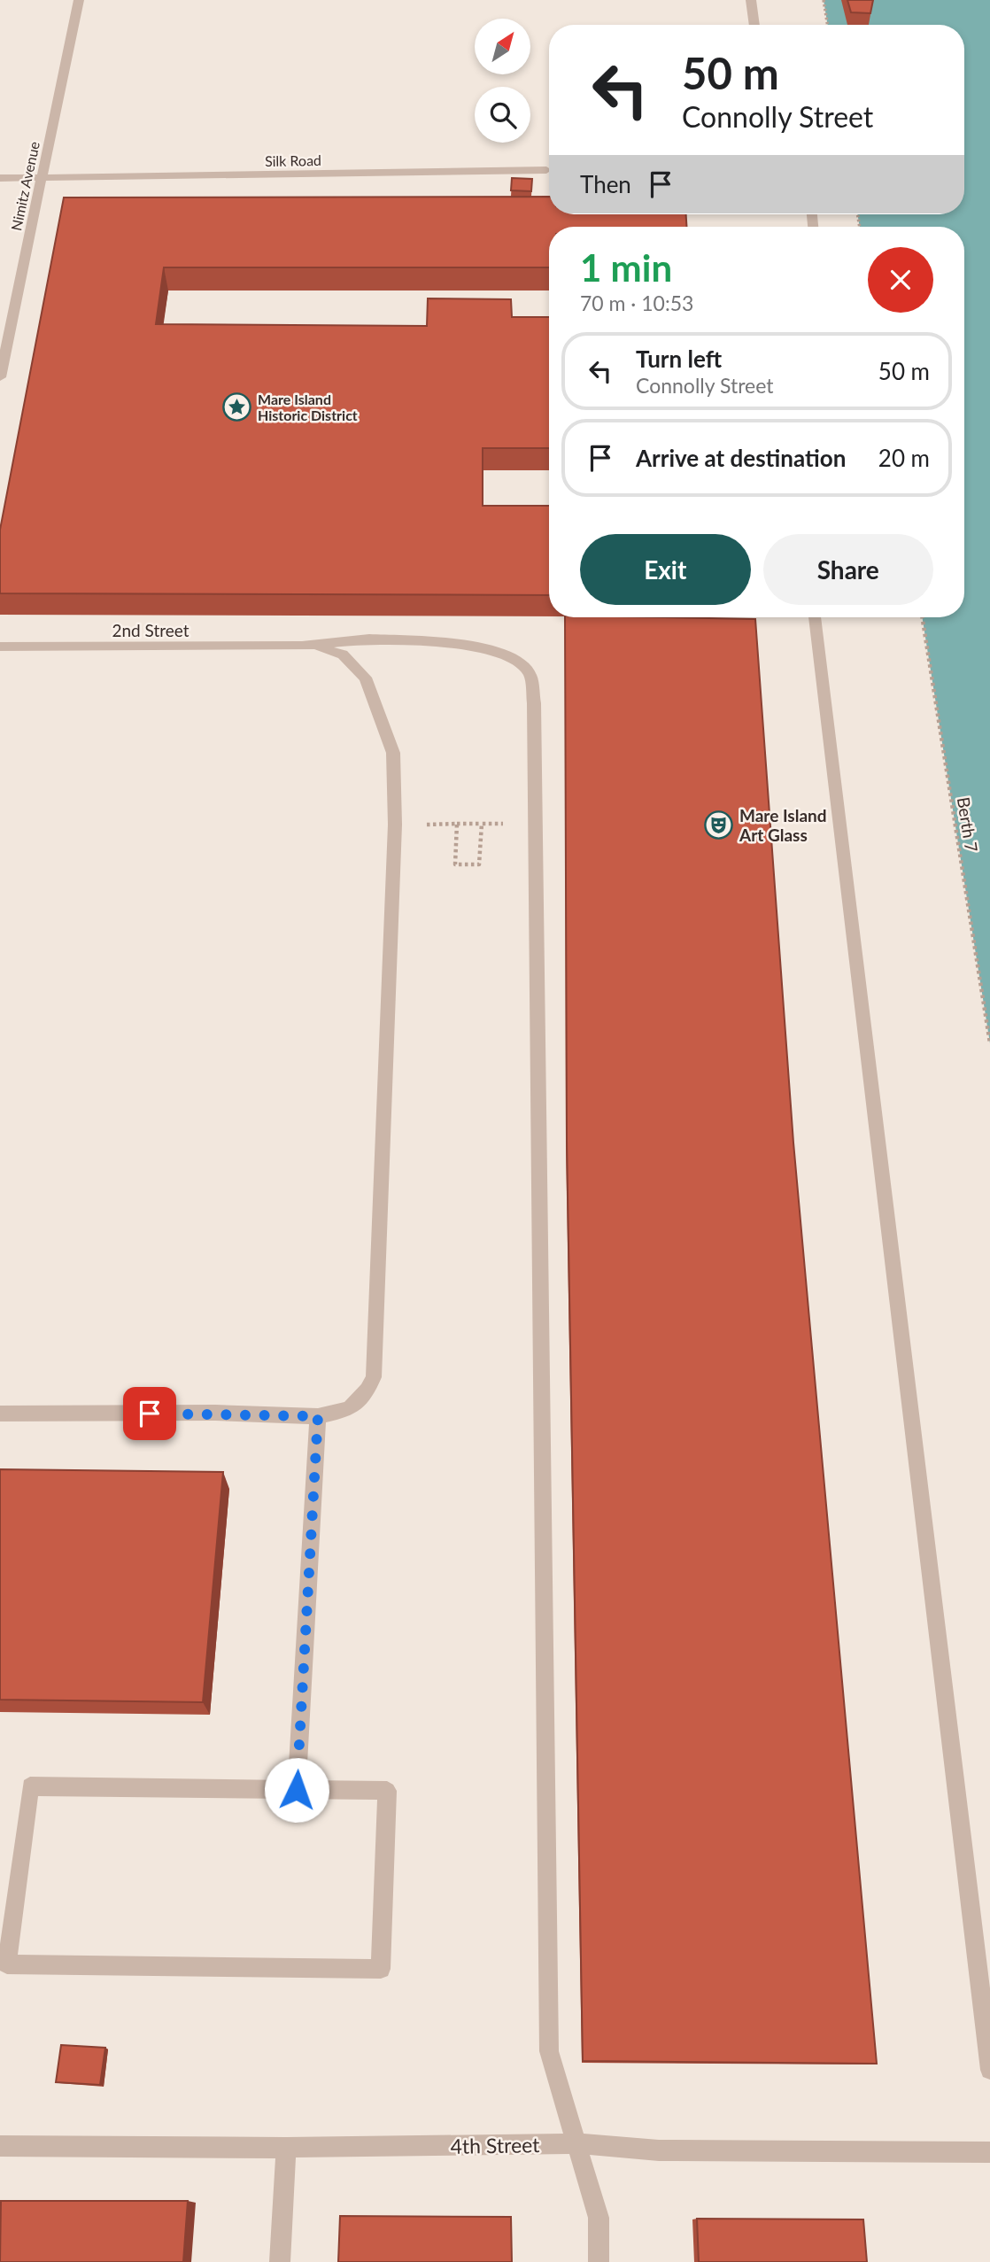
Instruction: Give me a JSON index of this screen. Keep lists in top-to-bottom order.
{
  "streets": {
    "street": [
      "Silk Road",
      "Nimitz Avenue",
      "2nd Street",
      "4th Street"
    ],
    "path": ["Berth 7"]
  },
  "crossings": [
    ["Silk Road", "Nimitz Avenue"]
  ],
  "places": {
    "place": ["Mare Island Historic District"],
    "theatre": ["Mare Island Art Glass"]
  },
  "north": "top right",
  "page": {
    "turn": ["50 m", "Connolly Street"],
    "then": "Then",
    "heading": ["1 min", "70 m · 10:53"],
    "list": [
      {
        "name": "Turn left",
        "note": "Connolly Street",
        "value": "50 m"
      },
      {
        "name": "Arrive at destination",
        "value": "20 m"
      }
    ],
    "buttons": ["Exit", "Share"]
  }
}
